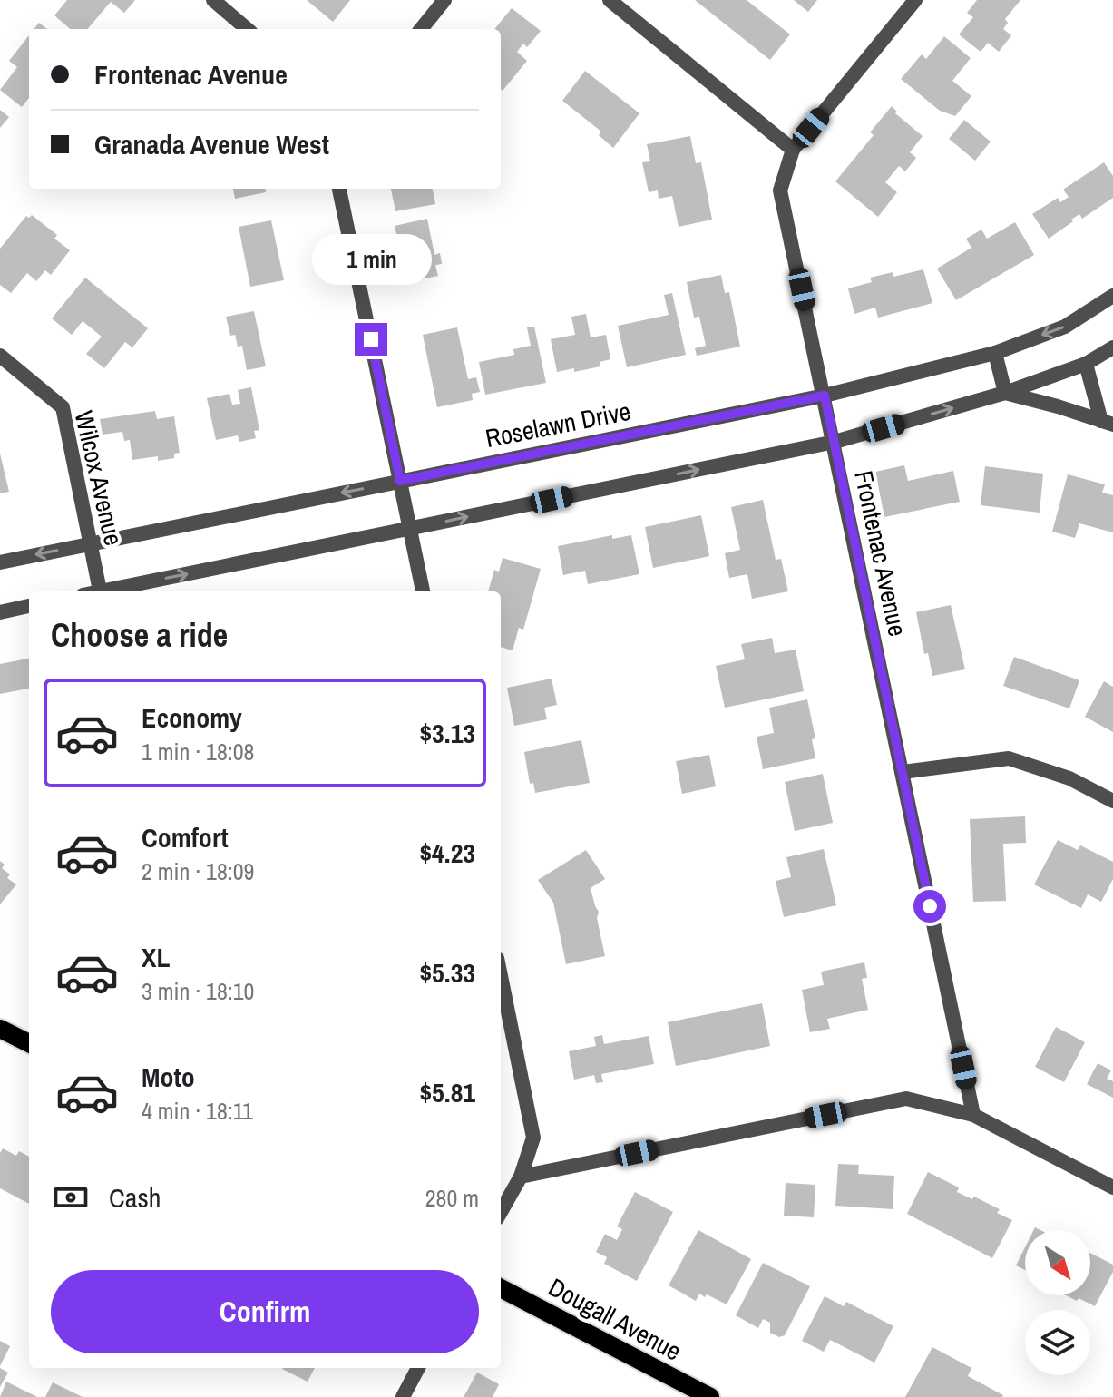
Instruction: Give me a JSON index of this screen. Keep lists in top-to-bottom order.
{
  "streets": {
    "main road": ["Dougall Avenue"],
    "street": ["Roselawn Drive", "Wilcox Avenue", "Frontenac Avenue"]
  },
  "crossings": [
    ["Roselawn Drive", "Wilcox Avenue"],
    ["Roselawn Drive", "Frontenac Avenue"]
  ],
  "north": "bottom right",
  "page": {
    "banner": ["Frontenac Avenue", "Granada Avenue West"],
    "bubble": "1 min",
    "heading": "Choose a ride",
    "list": [
      {
        "name": "Economy",
        "note": "1 min · 18:08",
        "value": "$3.13"
      },
      {
        "name": "Comfort",
        "note": "2 min · 18:09",
        "value": "$4.23"
      },
      {
        "name": "XL",
        "note": "3 min · 18:10",
        "value": "$5.33"
      },
      {
        "name": "Moto",
        "note": "4 min · 18:11",
        "value": "$5.81"
      }
    ],
    "pay": ["Cash", "280 m"],
    "buttons": "Confirm"
  }
}
